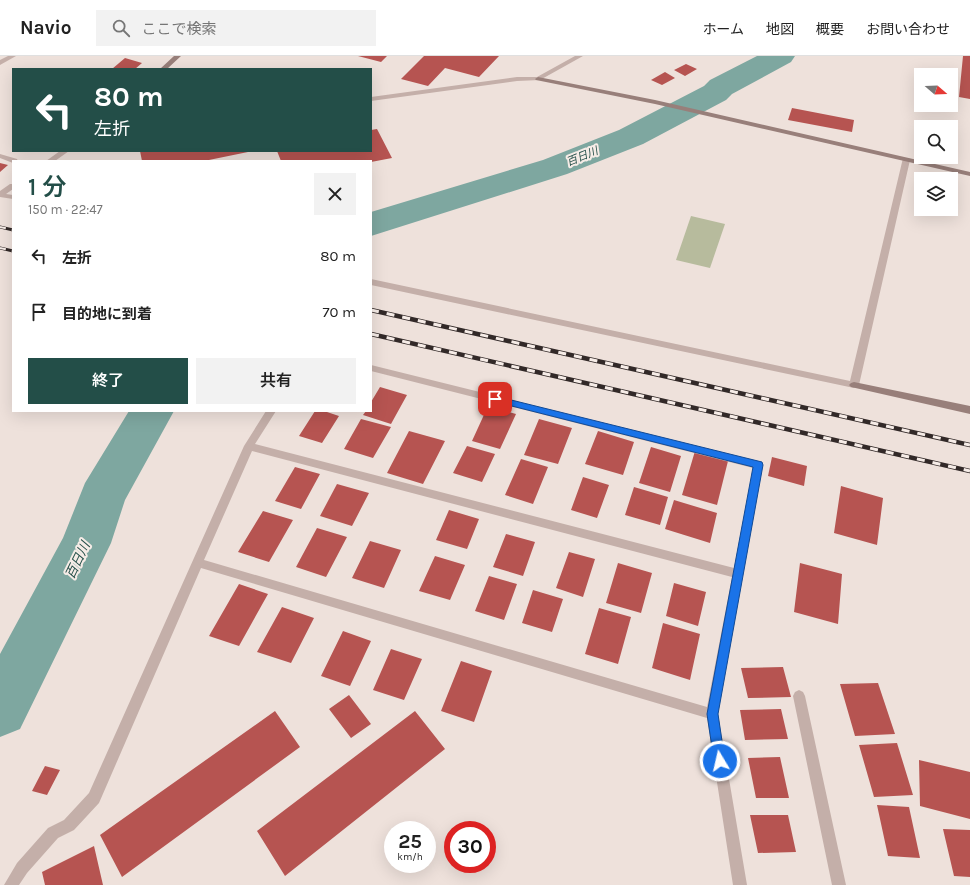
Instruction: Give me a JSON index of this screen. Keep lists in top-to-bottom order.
{
  "water": ["百日川"],
  "north": "right",
  "page": {
    "header": "Navio",
    "search": "ここで検索",
    "nav": [
      "ホーム",
      "地図",
      "概要",
      "お問い合わせ"
    ],
    "turn": ["80 m", "左折"],
    "heading": ["1 分", "150 m · 22:47"],
    "list": [
      {
        "name": "左折",
        "value": "80 m"
      },
      {
        "name": "目的地に到着",
        "value": "70 m"
      }
    ],
    "buttons": ["終了", "共有"],
    "speed": "25 km/h",
    "limit": "30"
  }
}
